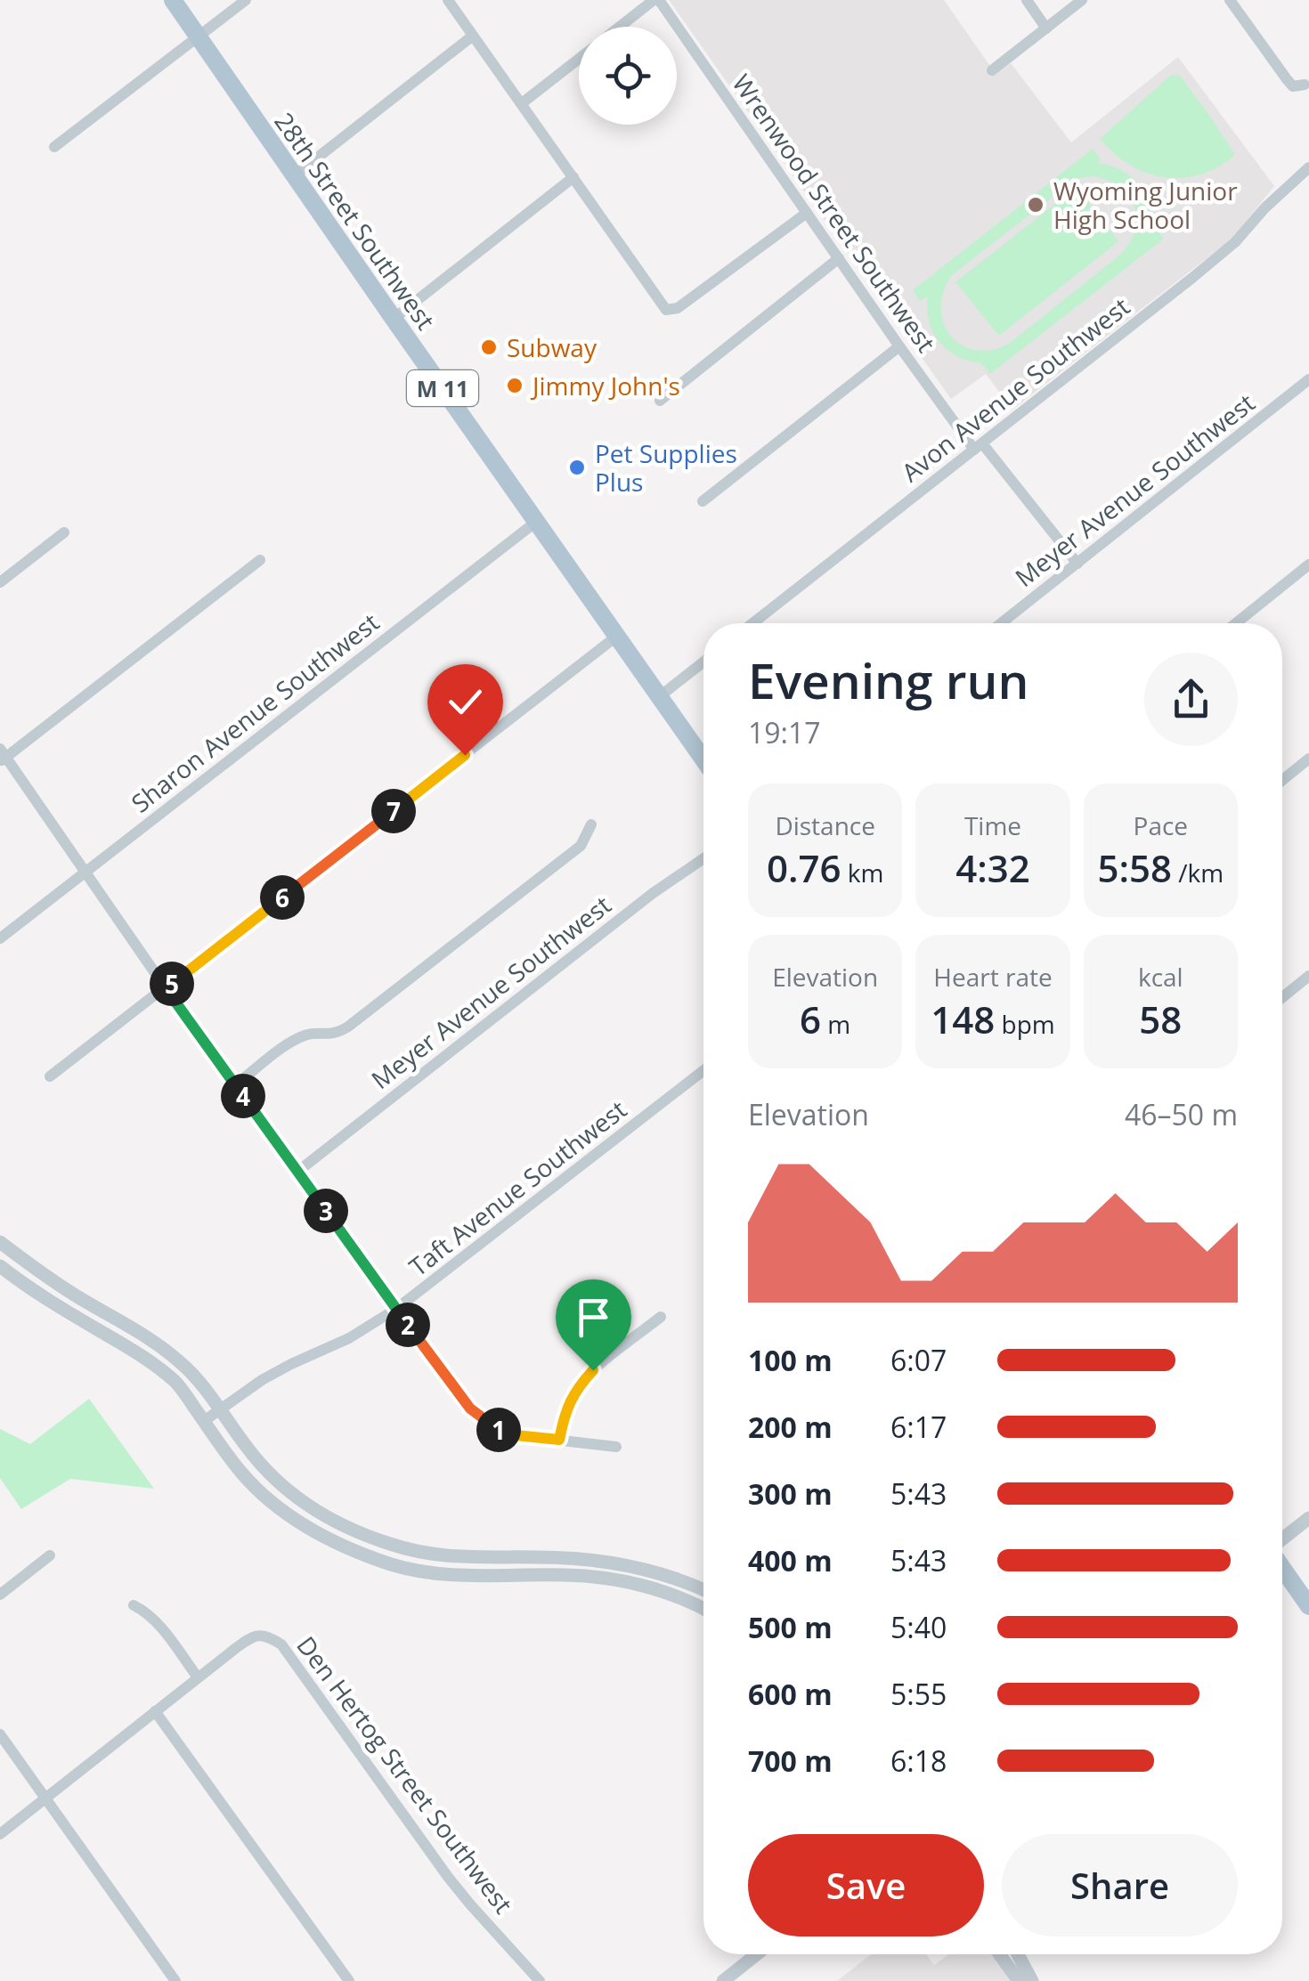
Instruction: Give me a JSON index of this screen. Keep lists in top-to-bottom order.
{
  "streets": {
    "main road": ["28th Street Southwest", "M 11"],
    "street": [
      "Wrenwood Street Southwest",
      "Avon Avenue Southwest",
      "Meyer Avenue Southwest",
      "Sharon Avenue Southwest",
      "Taft Avenue Southwest",
      "Den Hertog Street Southwest"
    ]
  },
  "crossings": [
    ["Wrenwood Street Southwest", "Avon Avenue Southwest"],
    ["Wrenwood Street Southwest", "Meyer Avenue Southwest"],
    ["28th Street Southwest", "Sharon Avenue Southwest"]
  ],
  "places": [
    "Wyoming Junior High School",
    "Subway",
    "Jimmy John's",
    "Pet Supplies Plus"
  ],
  "page": {
    "heading": ["Evening run", "19:17"],
    "stats": [
      ["Distance", "0.76 km"],
      ["Time", "4:32"],
      ["Pace", "5:58 /km"],
      ["Elevation", "6 m"],
      ["Heart rate", "148 bpm"],
      ["kcal", "58"]
    ],
    "pins": [
      "7",
      "6",
      "5",
      "4",
      "3",
      "2",
      "1"
    ],
    "chart": ["Elevation", "46–50 m"],
    "list": [
      {
        "name": "100 m",
        "note": "6:07"
      },
      {
        "name": "200 m",
        "note": "6:17"
      },
      {
        "name": "300 m",
        "note": "5:43"
      },
      {
        "name": "400 m",
        "note": "5:43"
      },
      {
        "name": "500 m",
        "note": "5:40"
      },
      {
        "name": "600 m",
        "note": "5:55"
      },
      {
        "name": "700 m",
        "note": "6:18"
      }
    ],
    "buttons": ["Save", "Share"]
  }
}
